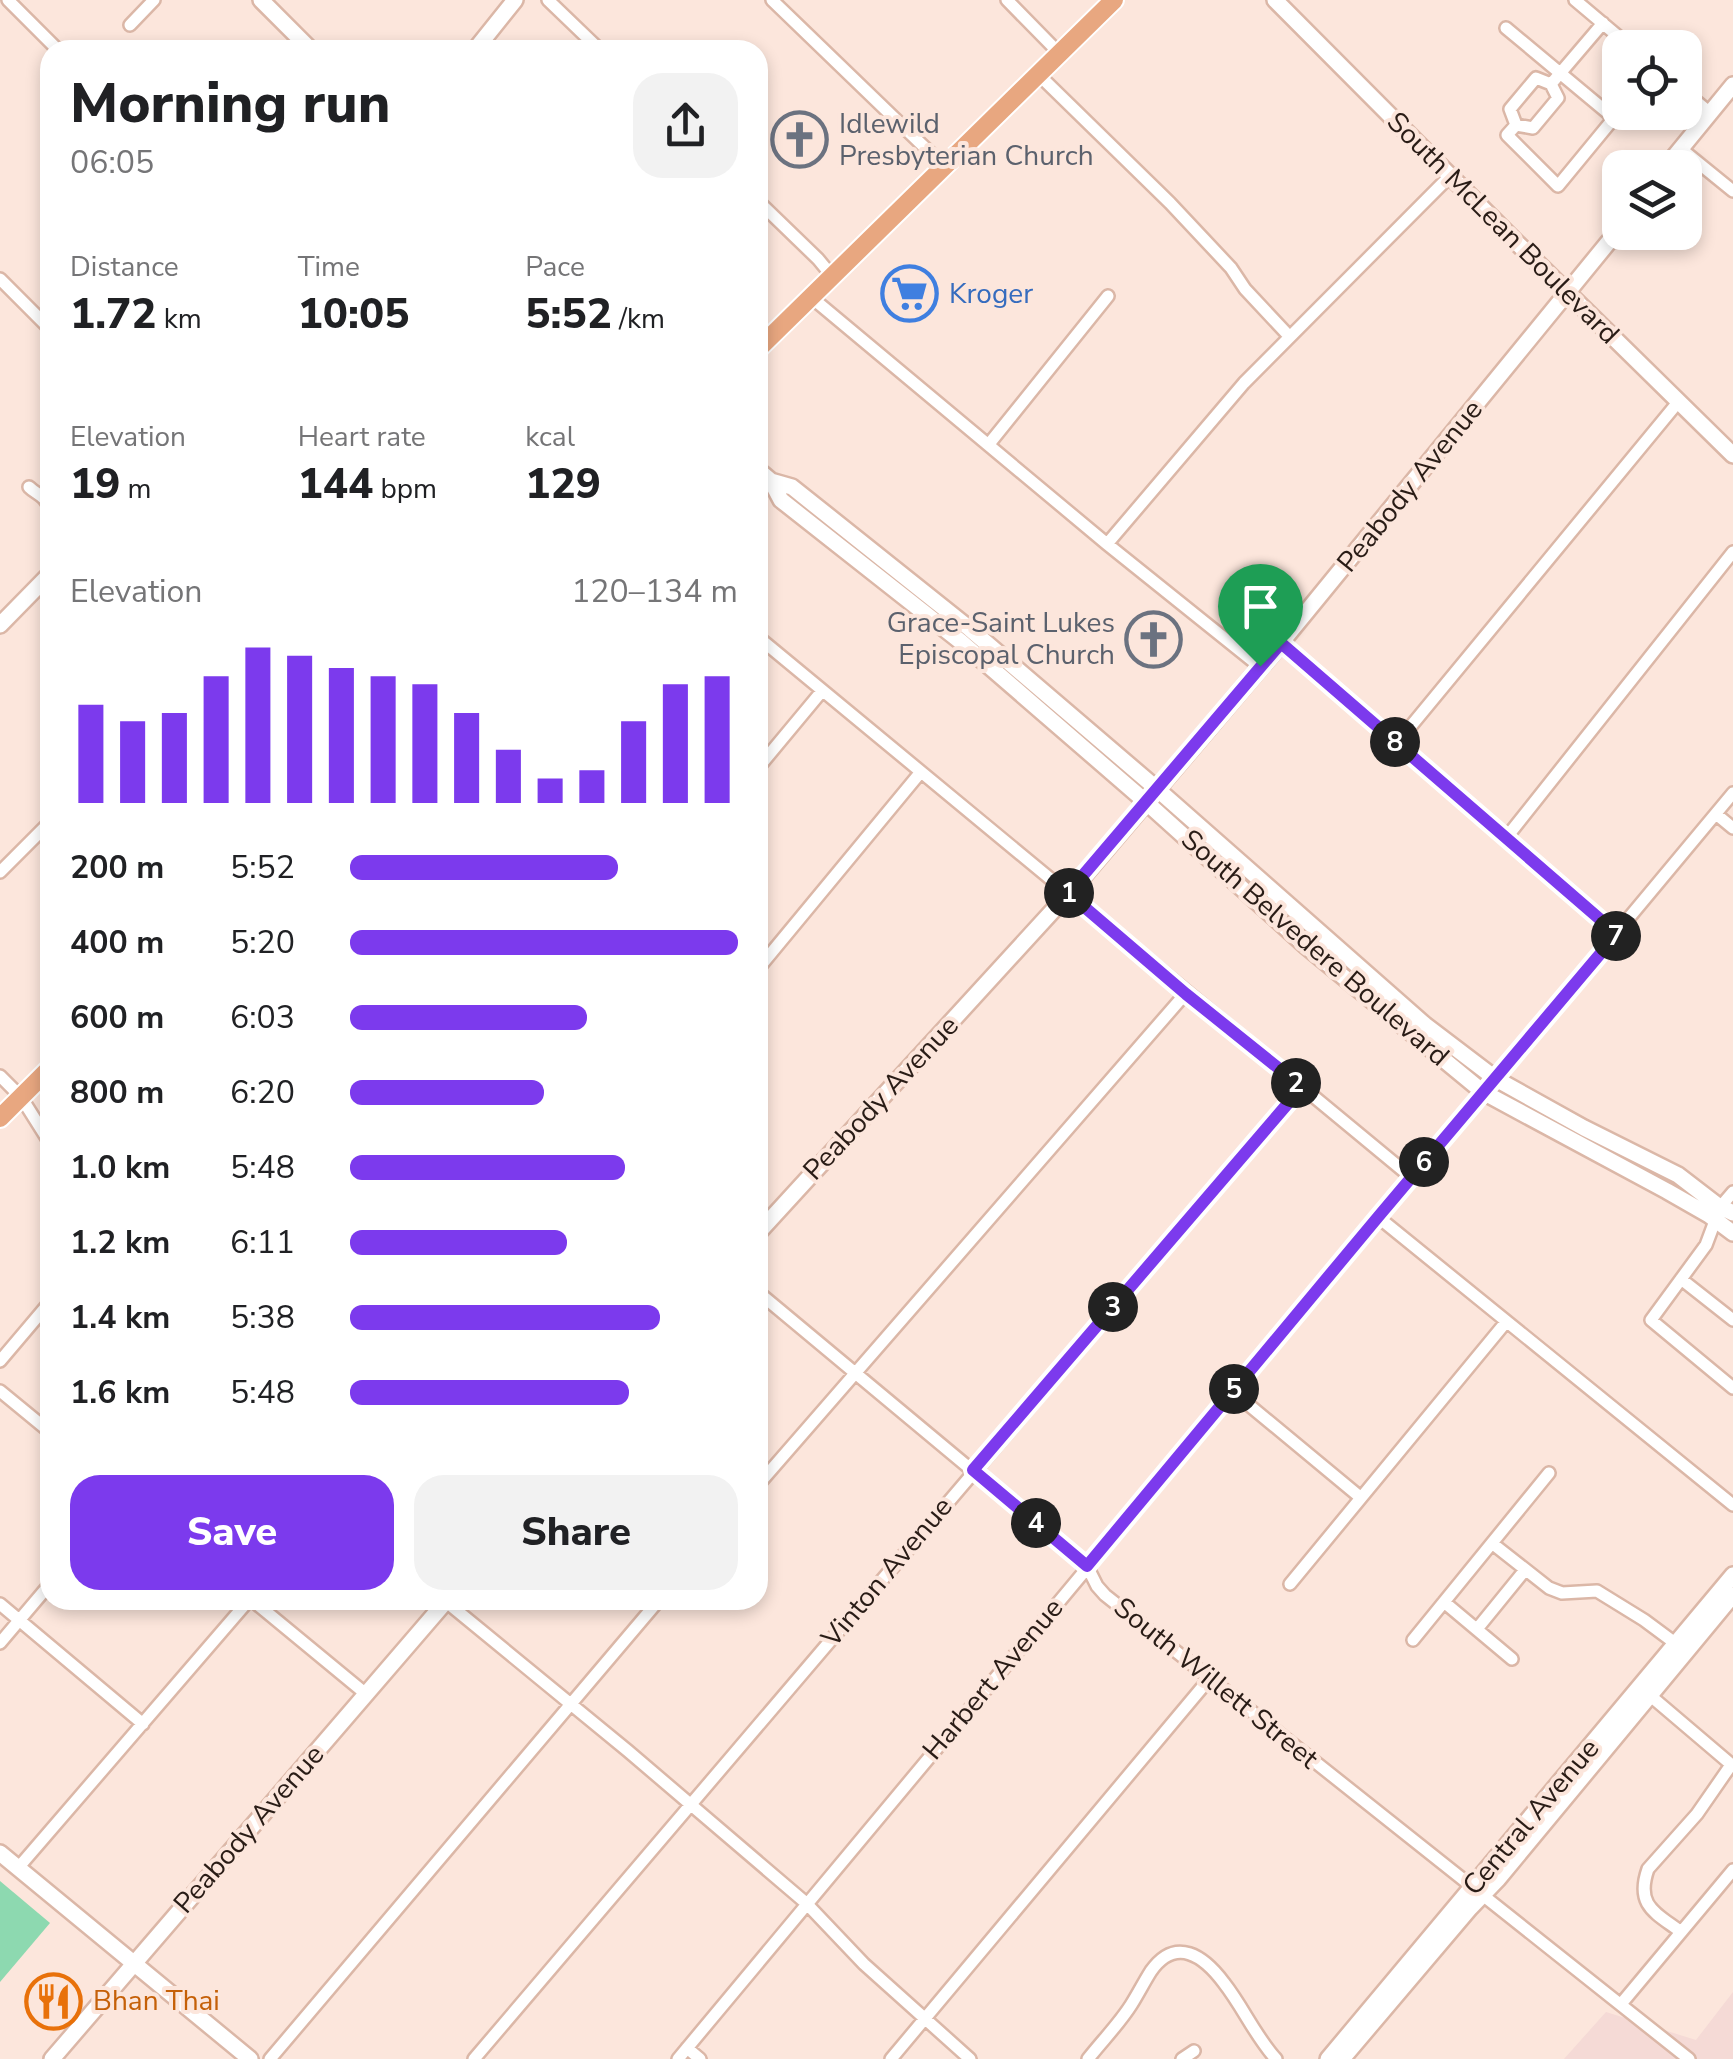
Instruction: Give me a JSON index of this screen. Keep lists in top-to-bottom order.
{
  "streets": {
    "main road": [
      "South McLean Boulevard",
      "Peabody Avenue",
      "South Belvedere Boulevard",
      "Central Avenue"
    ],
    "street": ["Vinton Avenue", "Harbert Avenue", "South Willett Street"]
  },
  "crossings": [
    ["South McLean Boulevard", "Peabody Avenue"],
    ["Peabody Avenue", "South Belvedere Boulevard"],
    ["South Belvedere Boulevard", "Harbert Avenue"],
    ["Vinton Avenue", "South Willett Street"],
    ["Harbert Avenue", "South Willett Street"],
    ["South Willett Street", "Central Avenue"]
  ],
  "places": {
    "church": ["Idlewild Presbyterian Church", "Grace-Saint Lukes Episcopal Church"],
    "supermarket": ["Kroger"],
    "restaurant": ["Bhan Thai"]
  },
  "page": {
    "heading": ["Morning run", "06:05"],
    "stats": [
      ["Distance", "1.72 km"],
      ["Time", "10:05"],
      ["Pace", "5:52 /km"],
      ["Elevation", "19 m"],
      ["Heart rate", "144 bpm"],
      ["kcal", "129"]
    ],
    "chart": ["Elevation", "120–134 m"],
    "pins": [
      "8",
      "1",
      "7",
      "2",
      "6",
      "3",
      "5",
      "4"
    ],
    "list": [
      {
        "name": "200 m",
        "note": "5:52"
      },
      {
        "name": "400 m",
        "note": "5:20"
      },
      {
        "name": "600 m",
        "note": "6:03"
      },
      {
        "name": "800 m",
        "note": "6:20"
      },
      {
        "name": "1.0 km",
        "note": "5:48"
      },
      {
        "name": "1.2 km",
        "note": "6:11"
      },
      {
        "name": "1.4 km",
        "note": "5:38"
      },
      {
        "name": "1.6 km",
        "note": "5:48"
      }
    ],
    "buttons": ["Save", "Share"]
  }
}
